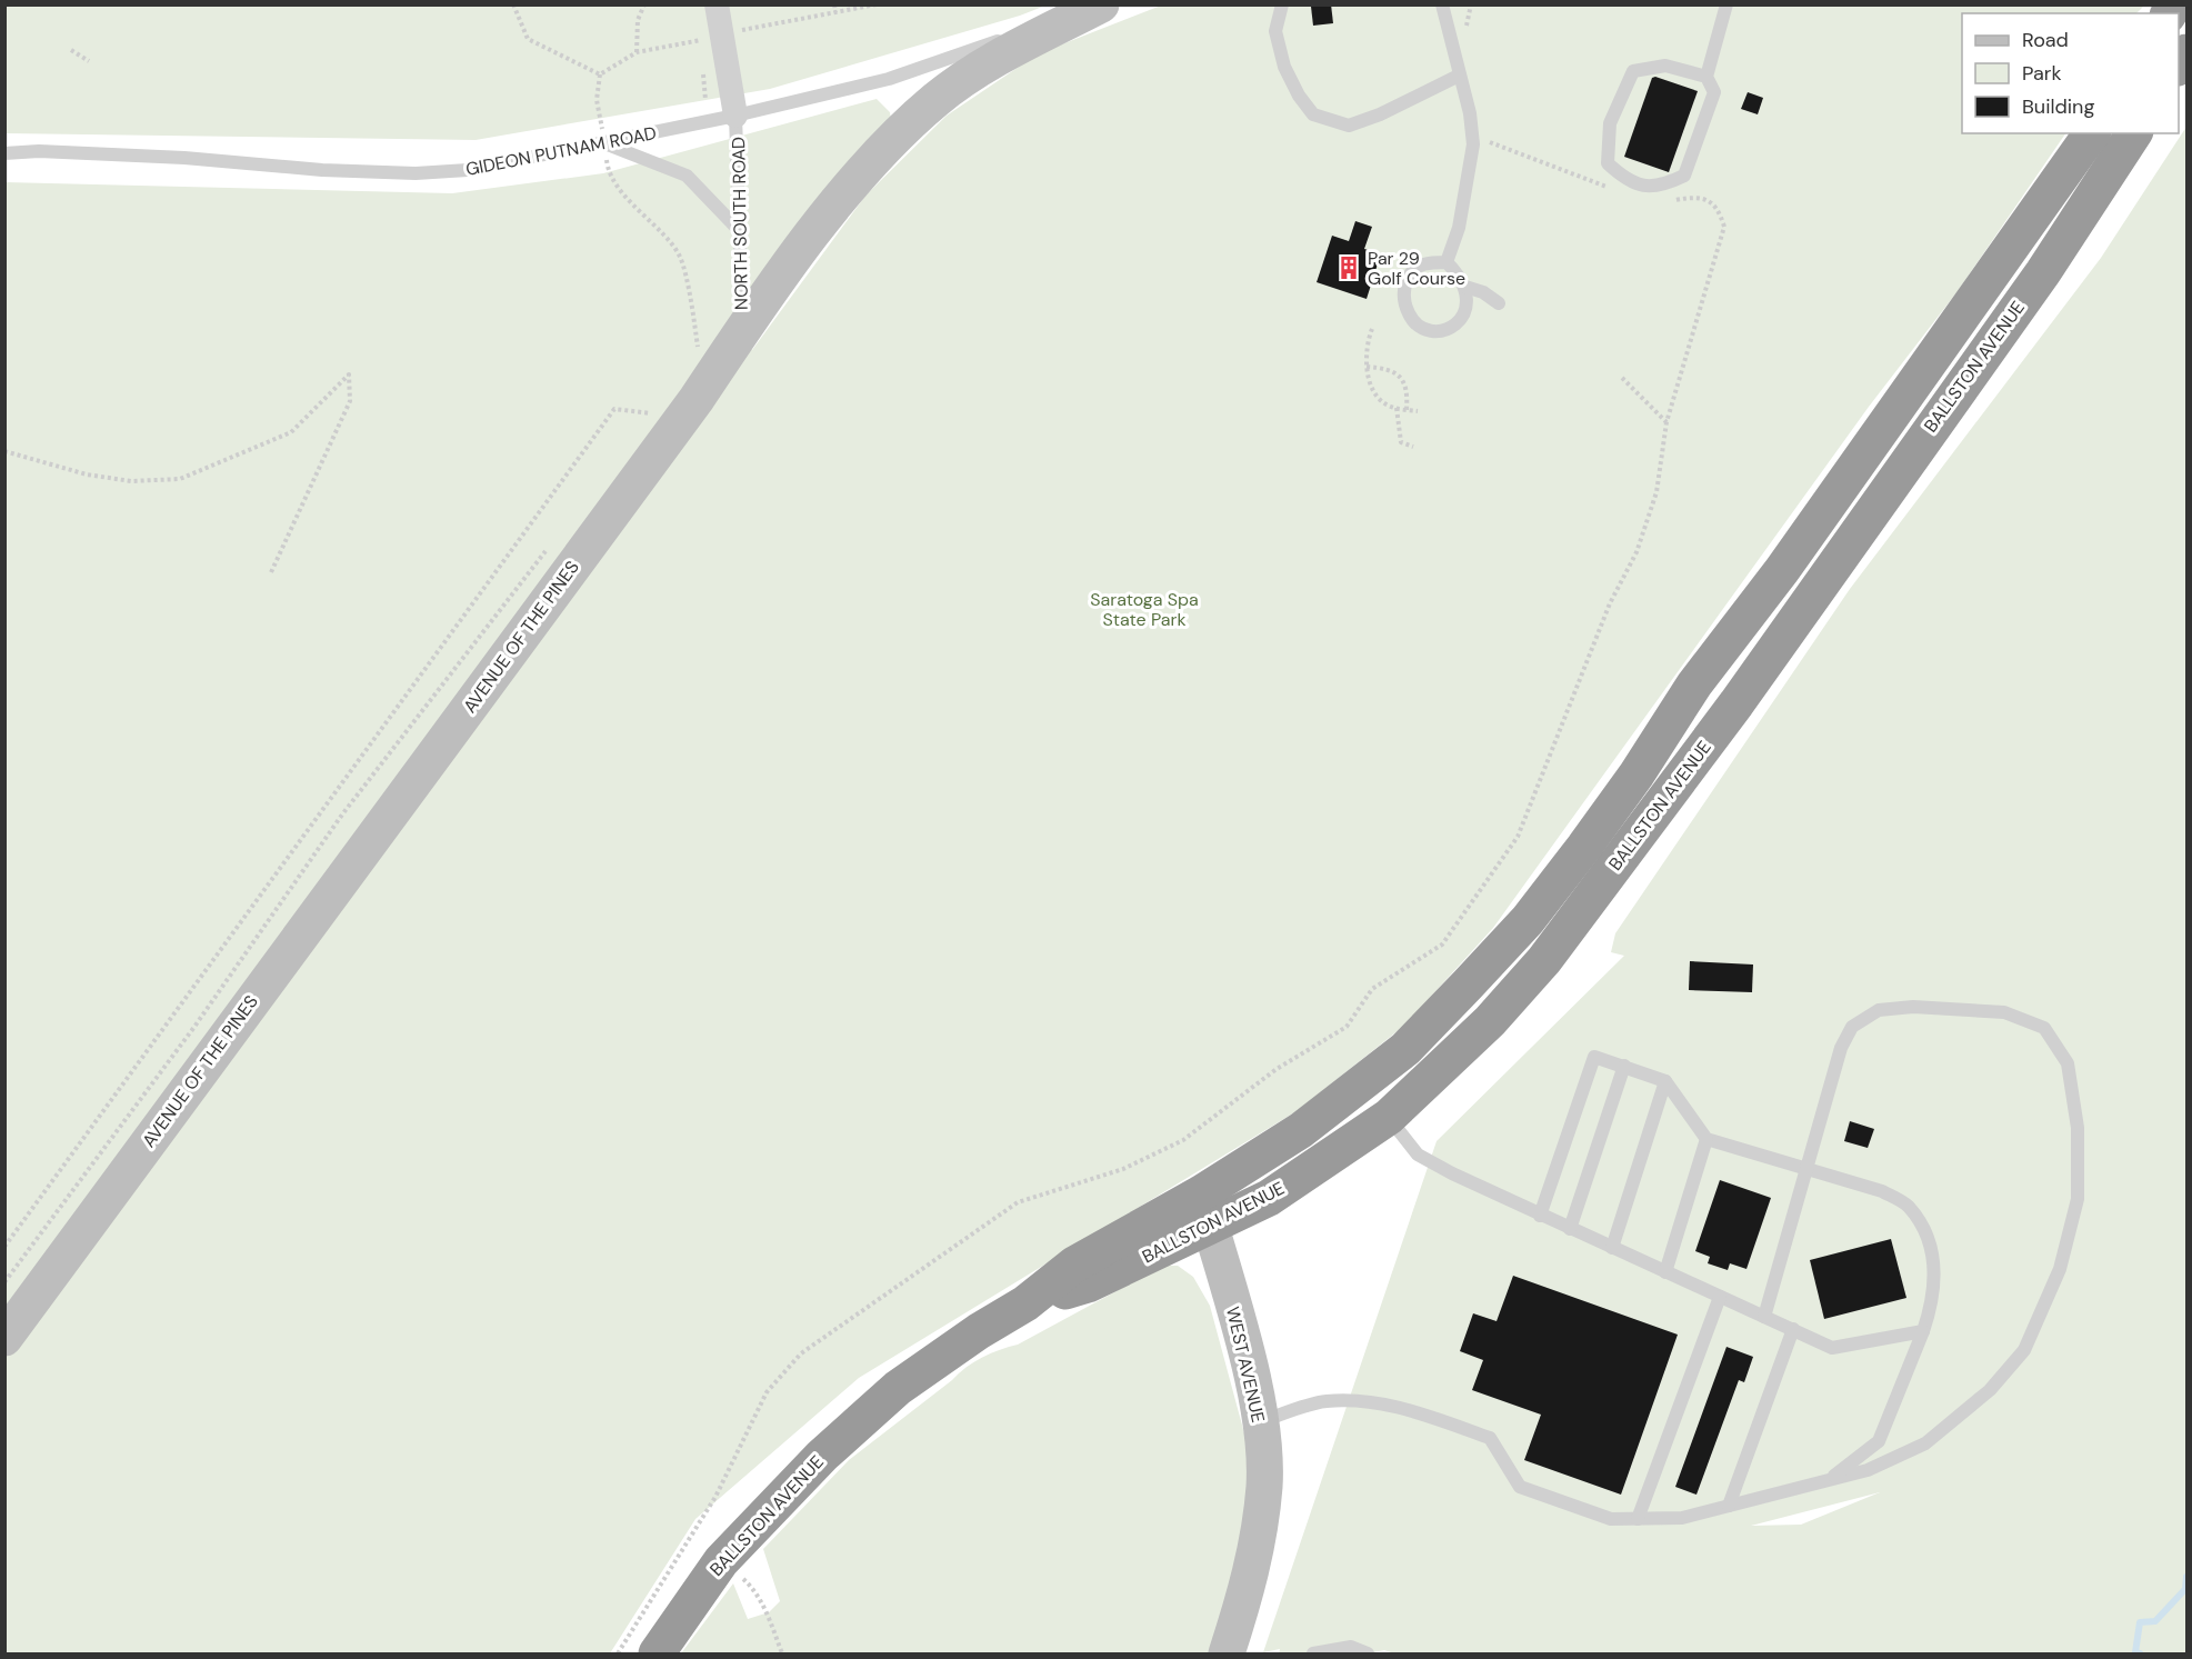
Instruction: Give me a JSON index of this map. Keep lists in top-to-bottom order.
{
  "streets": {
    "highway": ["BALLSTON AVENUE"],
    "street": ["AVENUE OF THE PINES", "WEST AVENUE"],
    "lane": ["GIDEON PUTNAM ROAD", "NORTH SOUTH ROAD"]
  },
  "crossings": [
    ["GIDEON PUTNAM ROAD", "NORTH SOUTH ROAD"],
    ["GIDEON PUTNAM ROAD", "AVENUE OF THE PINES"],
    ["NORTH SOUTH ROAD", "AVENUE OF THE PINES"],
    ["BALLSTON AVENUE", "WEST AVENUE"]
  ],
  "parks": ["Saratoga Spa State Park"],
  "places": {
    "building": ["Par 29 Golf Course"]
  },
  "legend": ["Road", "Park", "Building"]
}
